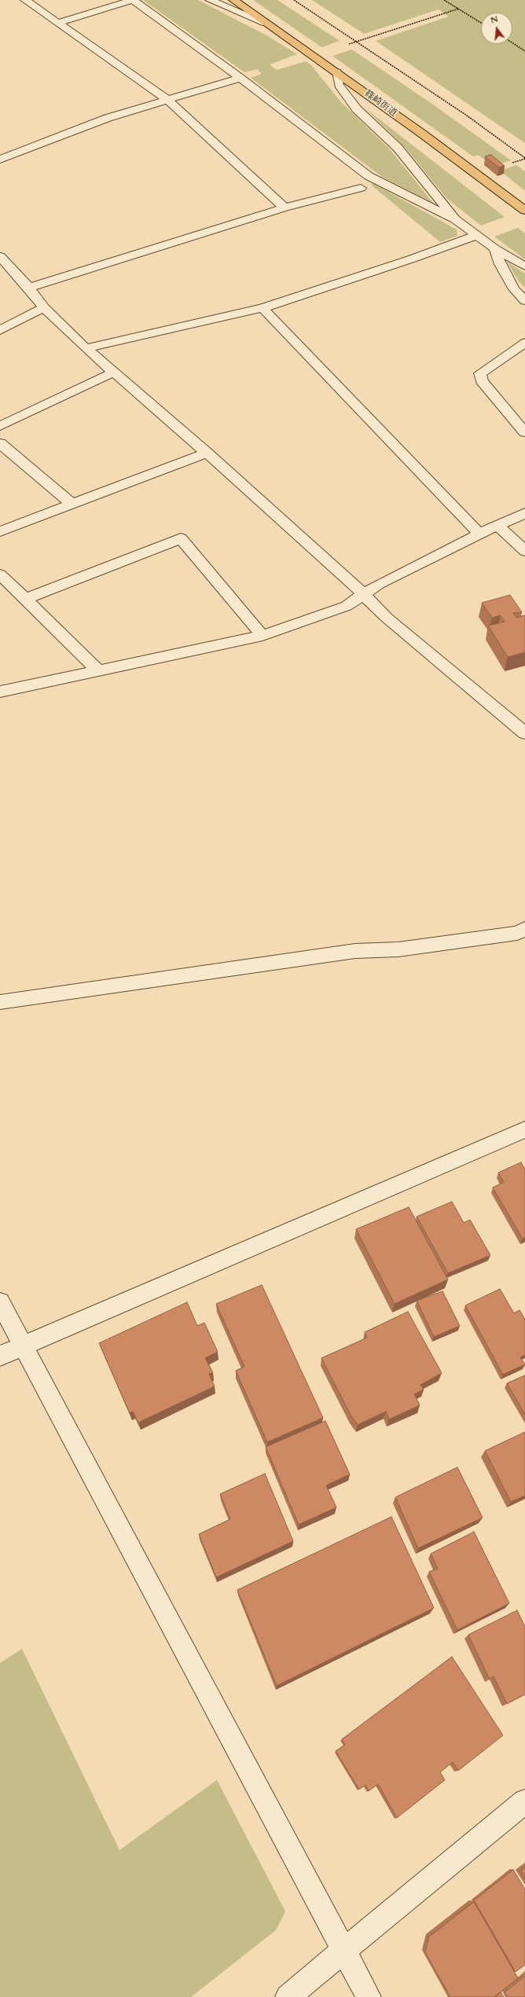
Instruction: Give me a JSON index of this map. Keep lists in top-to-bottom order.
{
  "streets": {
    "main road": ["篠崎街道"]
  },
  "north": "top"
}
